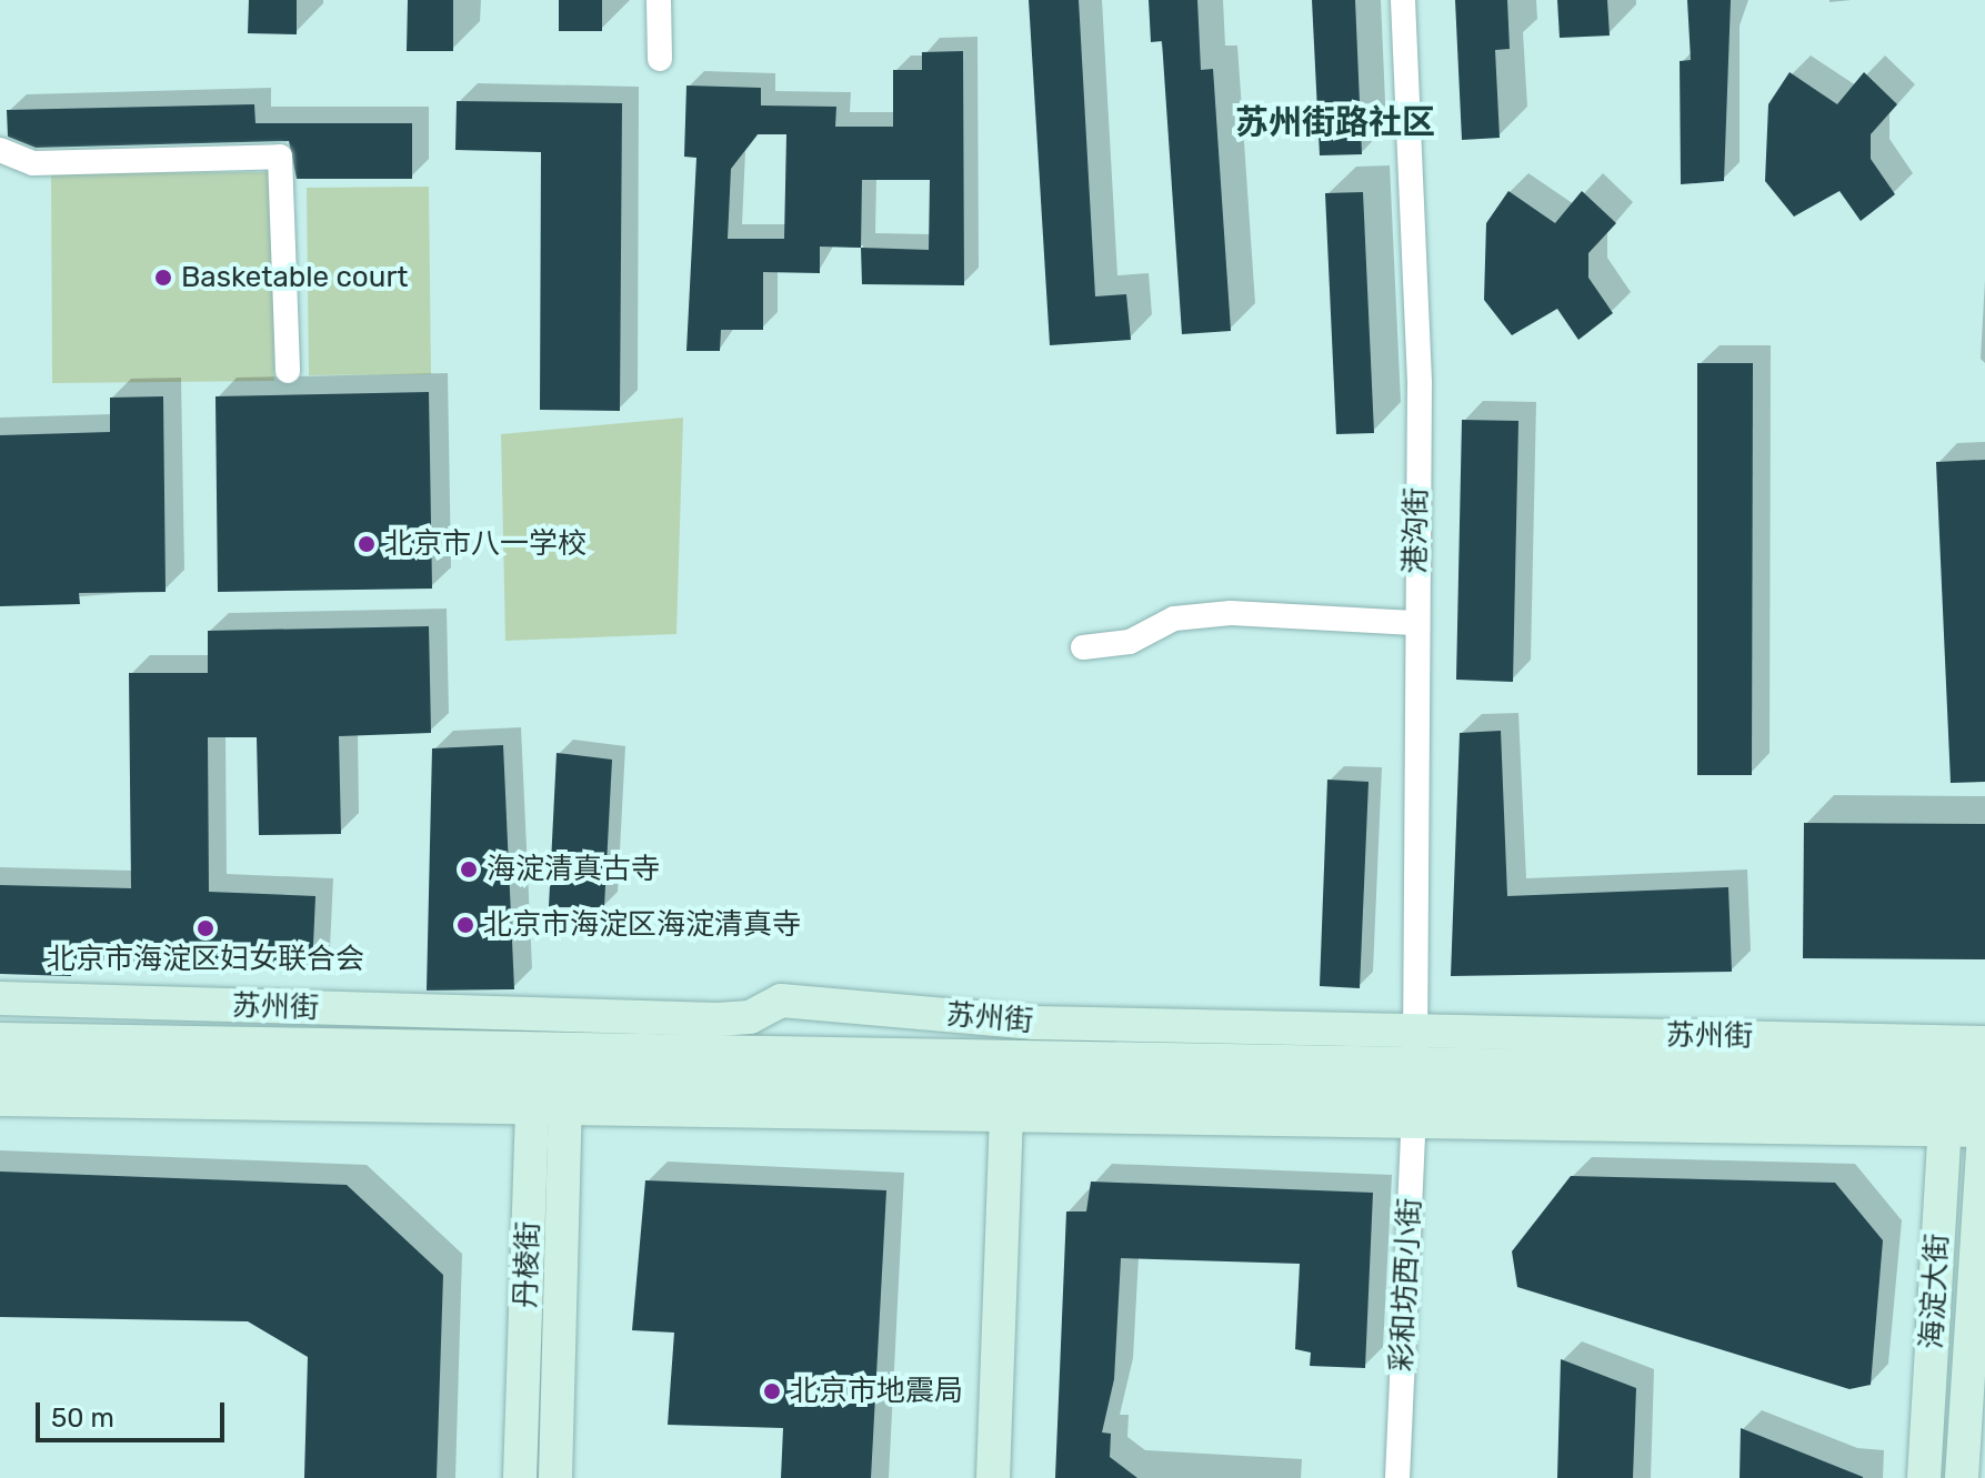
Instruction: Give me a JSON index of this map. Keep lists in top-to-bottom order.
{
  "streets": {
    "main road": ["苏州街", "丹棱街", "海淀大街"],
    "street": ["港沟街", "彩和坊西小街"]
  },
  "crossings": [
    ["港沟街", "苏州街"],
    ["港沟街", "彩和坊西小街"],
    ["苏州街", "丹棱街"],
    ["苏州街", "彩和坊西小街"],
    ["苏州街", "海淀大街"]
  ],
  "districts": ["苏州街路社区"],
  "places": [
    "Basketable court",
    "北京市八一学校",
    "海淀清真古寺",
    "北京市海淀区海淀清真寺",
    "北京市海淀区妇女联合会",
    "北京市地震局"
  ],
  "scale_bar": "50 m"
}
